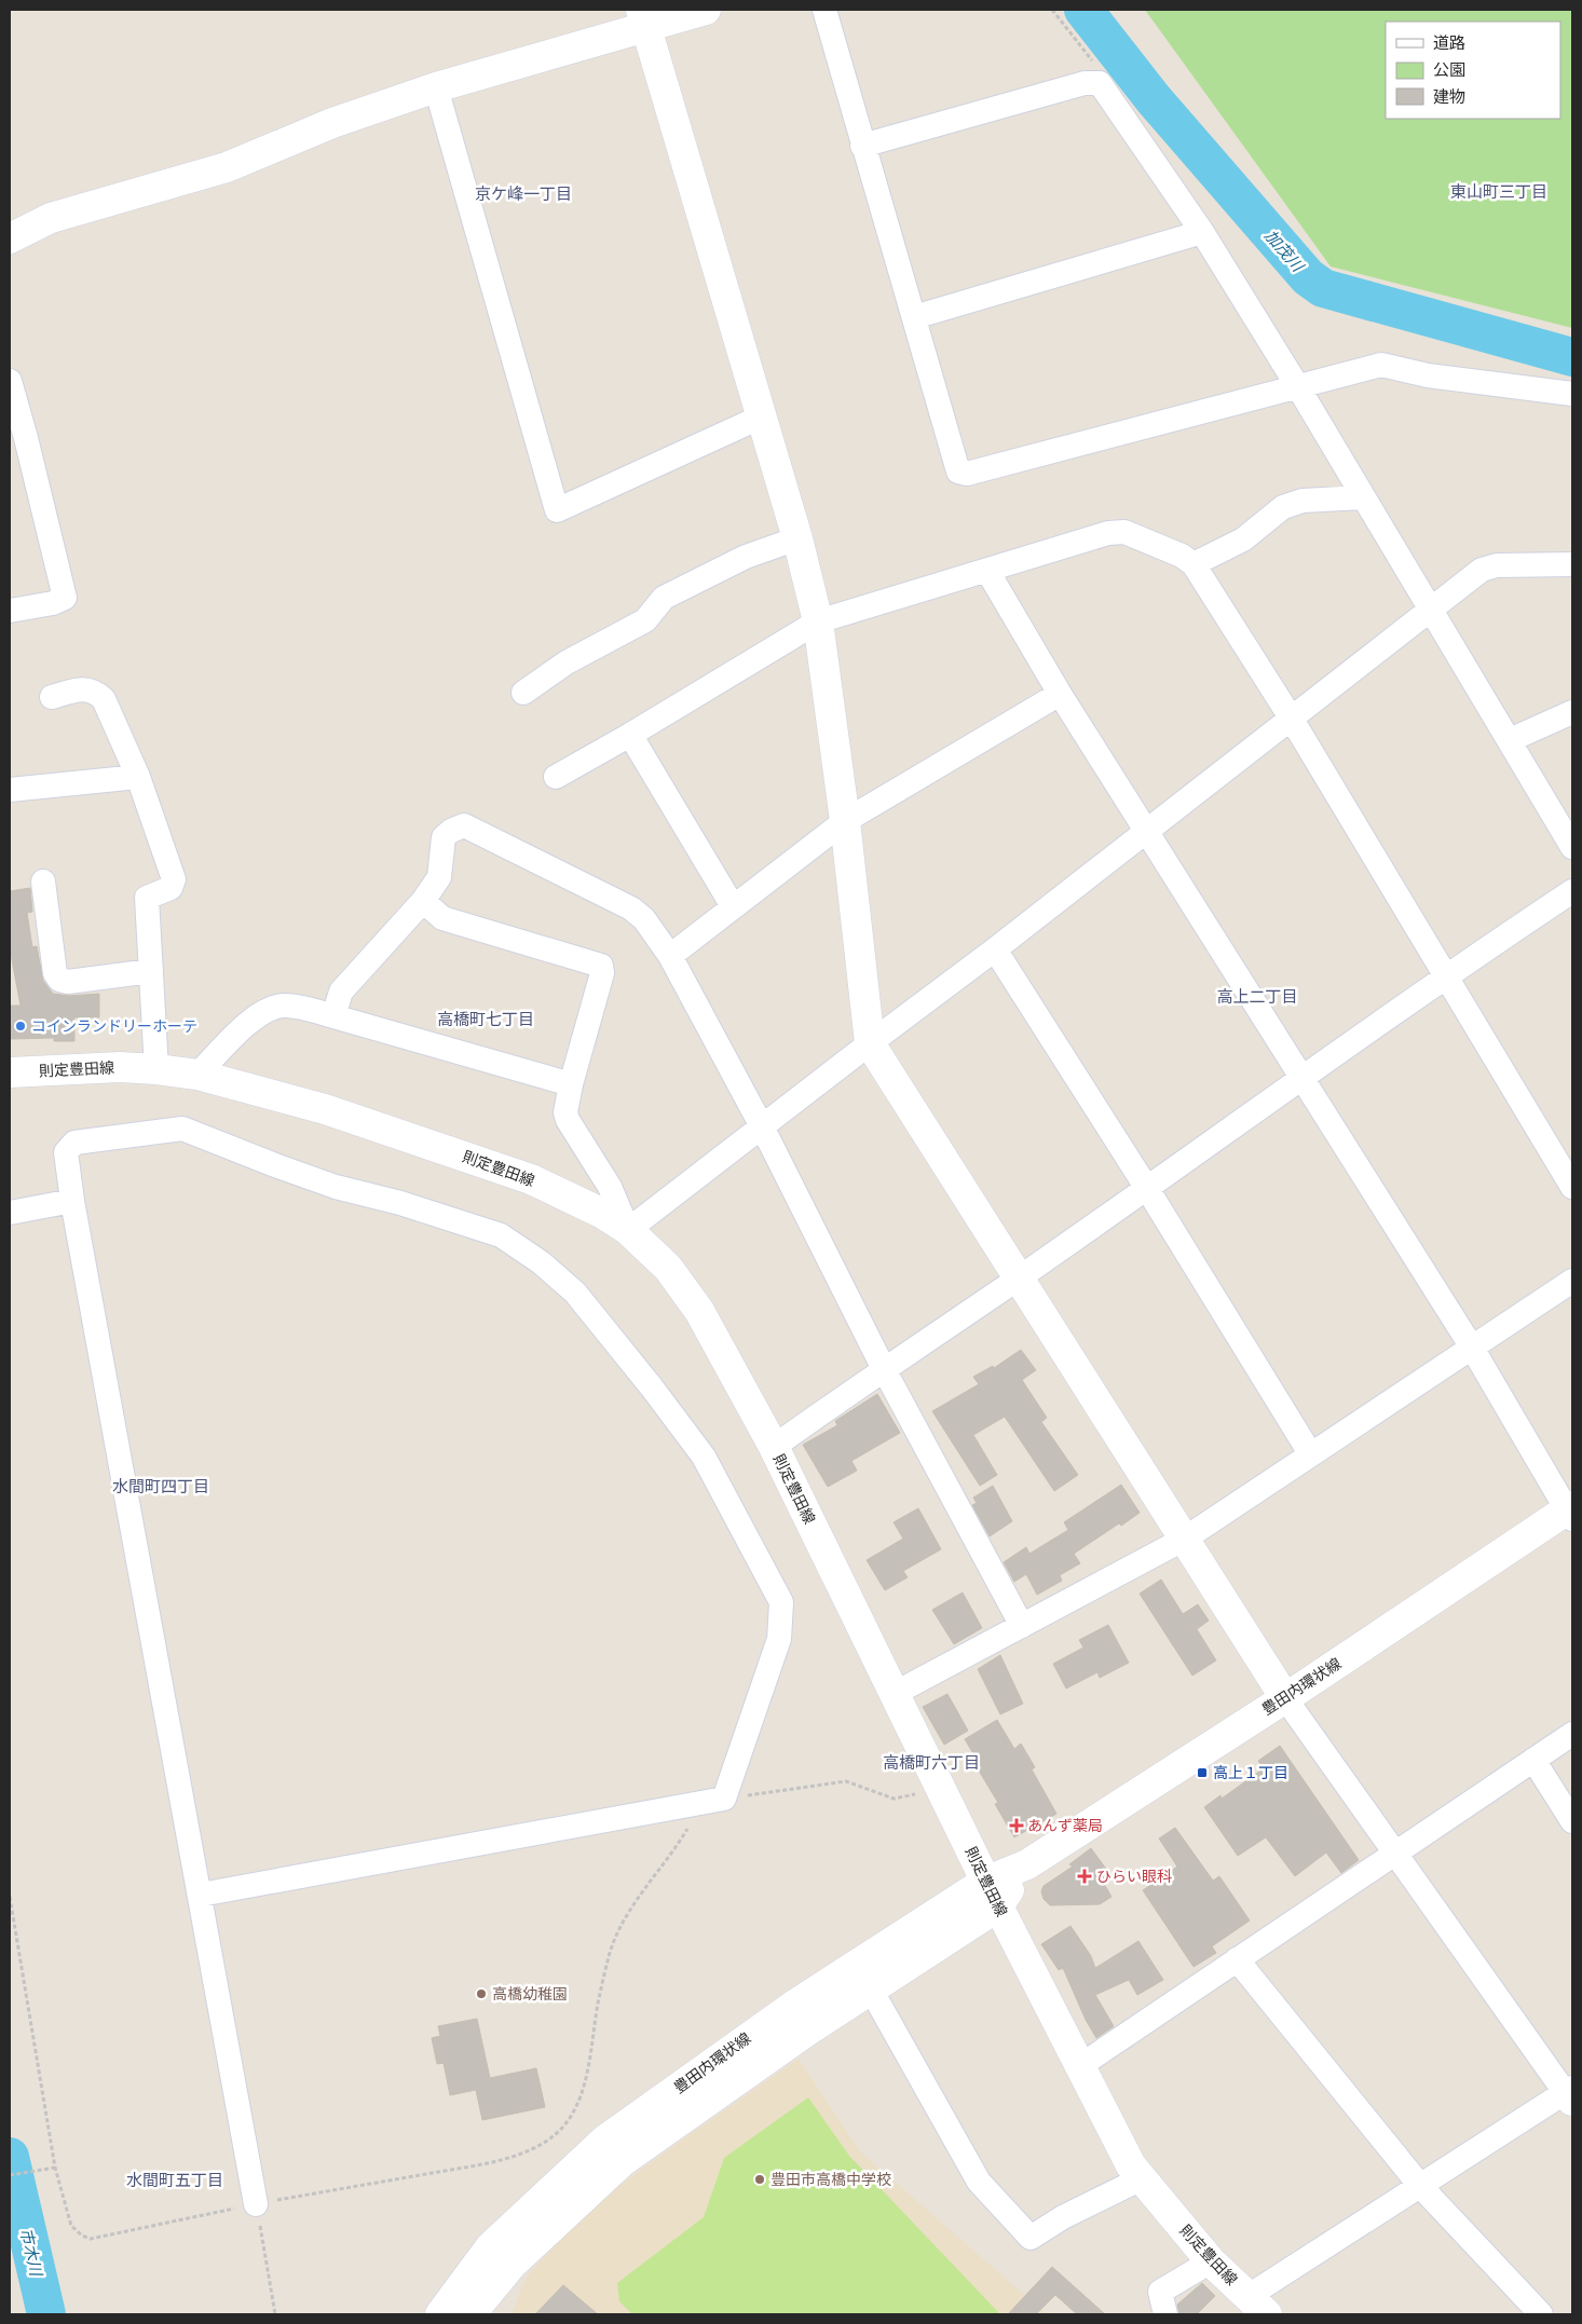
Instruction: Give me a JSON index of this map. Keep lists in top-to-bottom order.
{
  "streets": {
    "street": ["則定豊田線", "豊田内環状線"]
  },
  "crossings": [
    ["則定豊田線", "豊田内環状線"]
  ],
  "districts": [
    "東山町三丁目",
    "京ケ峰一丁目",
    "高上二丁目",
    "高橋町七丁目",
    "水間町四丁目",
    "高橋町六丁目",
    "水間町五丁目"
  ],
  "water": ["加茂川", "市木川"],
  "places": {
    "other": ["コインランドリーホーテ", "高橋幼稚園", "豊田市高橋中学校"],
    "transit": ["高上１丁目"],
    "health": ["あんず薬局", "ひらい眼科"]
  },
  "legend": ["道路", "公園", "建物"]
}
